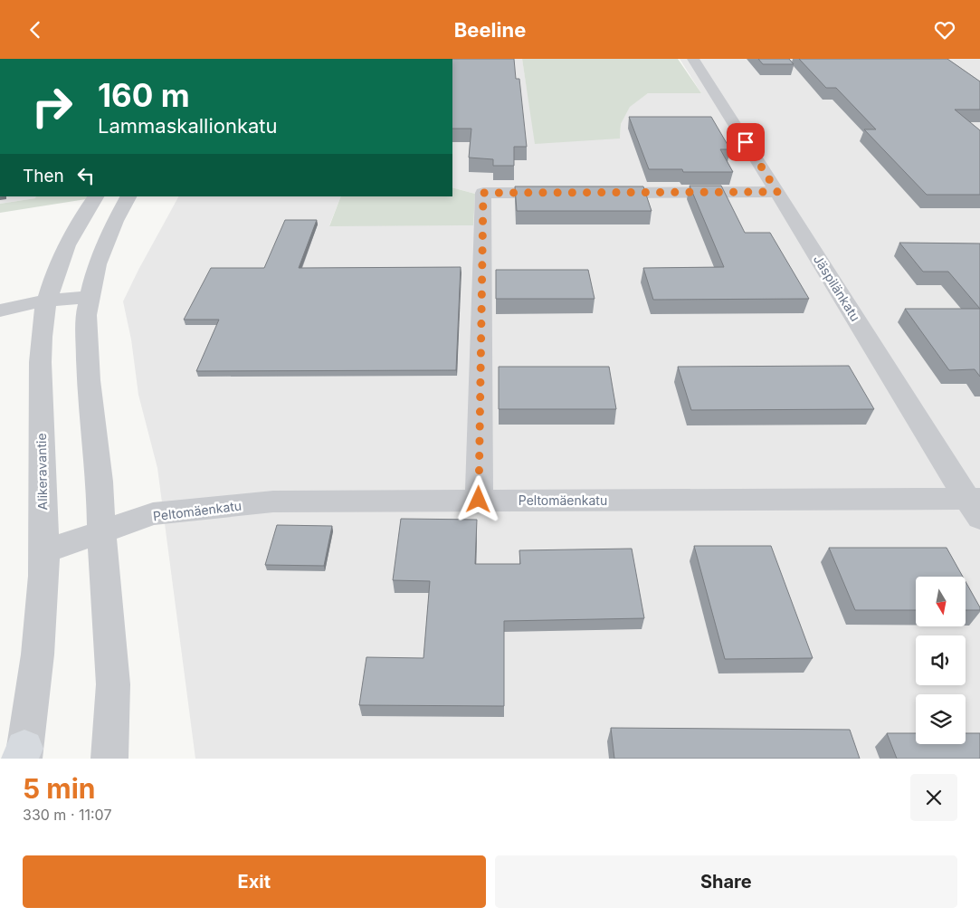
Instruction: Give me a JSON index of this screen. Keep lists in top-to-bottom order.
{
  "streets": {
    "street": ["Jäspilänkatu", "Alikeravantie", "Peltomäenkatu"]
  },
  "crossings": [
    ["Jäspilänkatu", "Peltomäenkatu"],
    ["Alikeravantie", "Peltomäenkatu"]
  ],
  "north": "bottom",
  "page": {
    "header": "Beeline",
    "turn": ["160 m", "Lammaskallionkatu"],
    "then": "Then",
    "heading": ["5 min", "330 m · 11:07"],
    "buttons": ["Exit", "Share"]
  }
}
